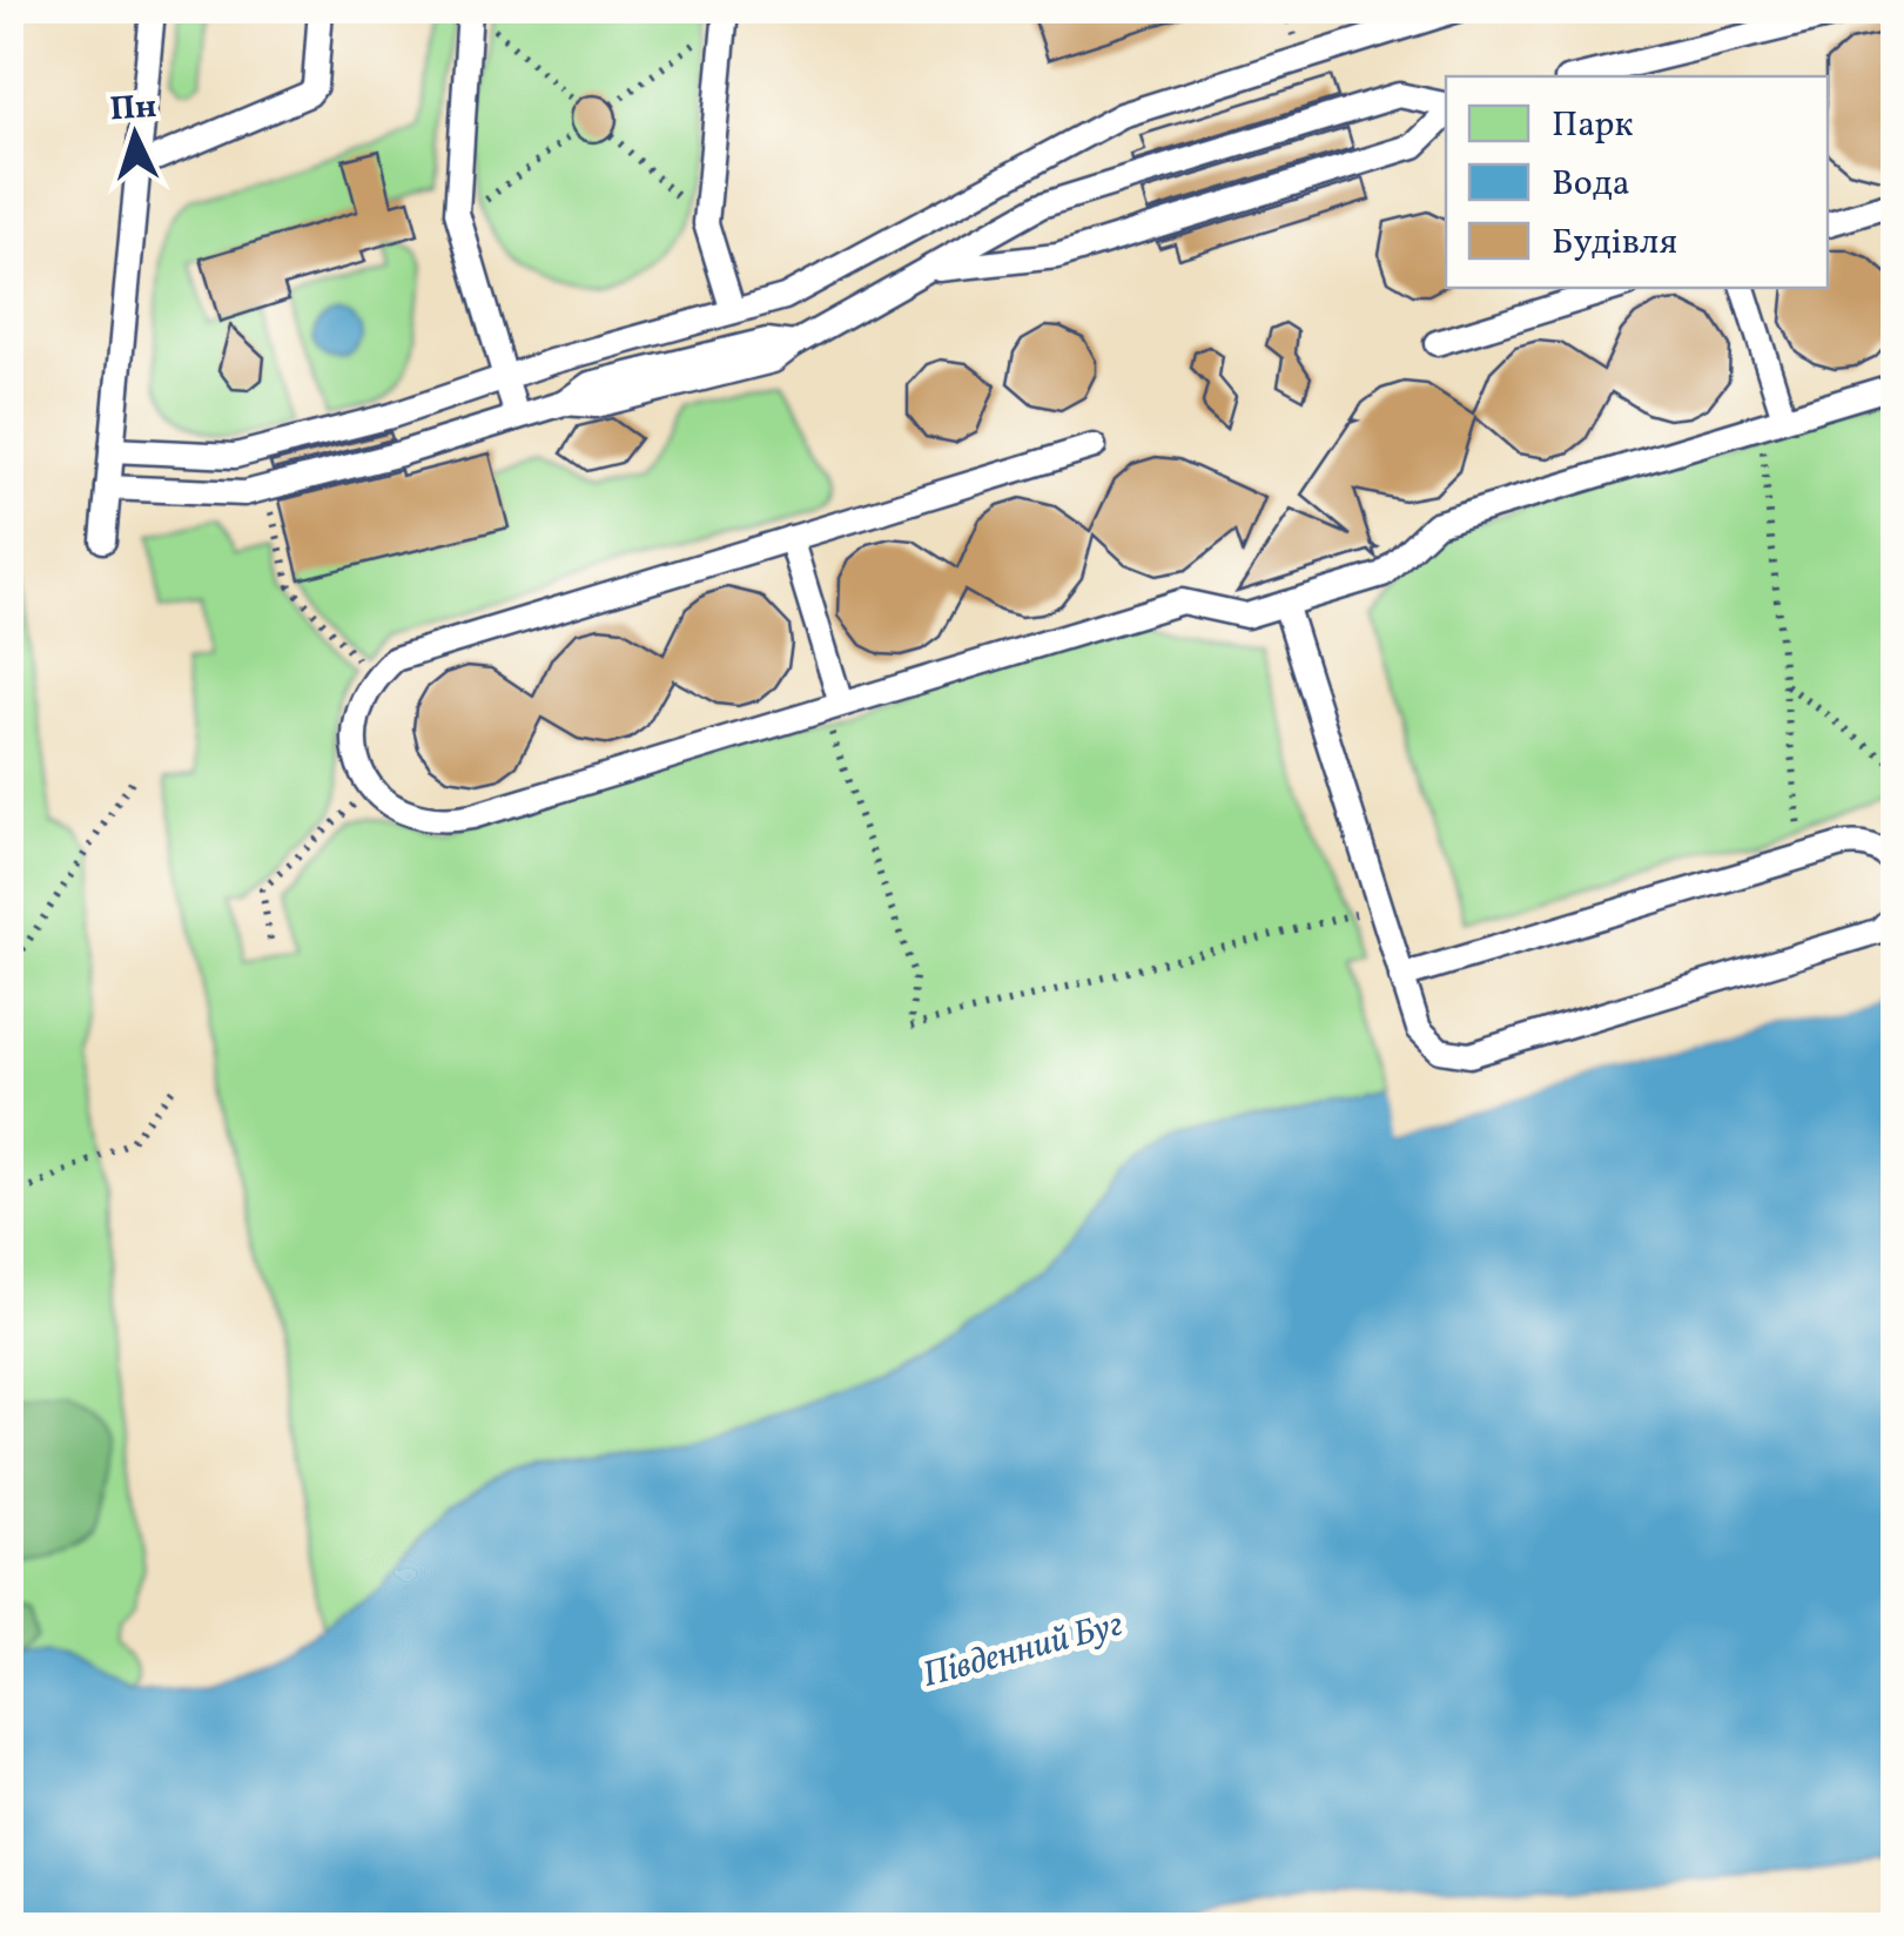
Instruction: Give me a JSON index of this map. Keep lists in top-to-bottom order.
{
  "water": ["Південний Буг"],
  "legend": ["Парк", "Вода", "Будівля"],
  "north": "top"
}
